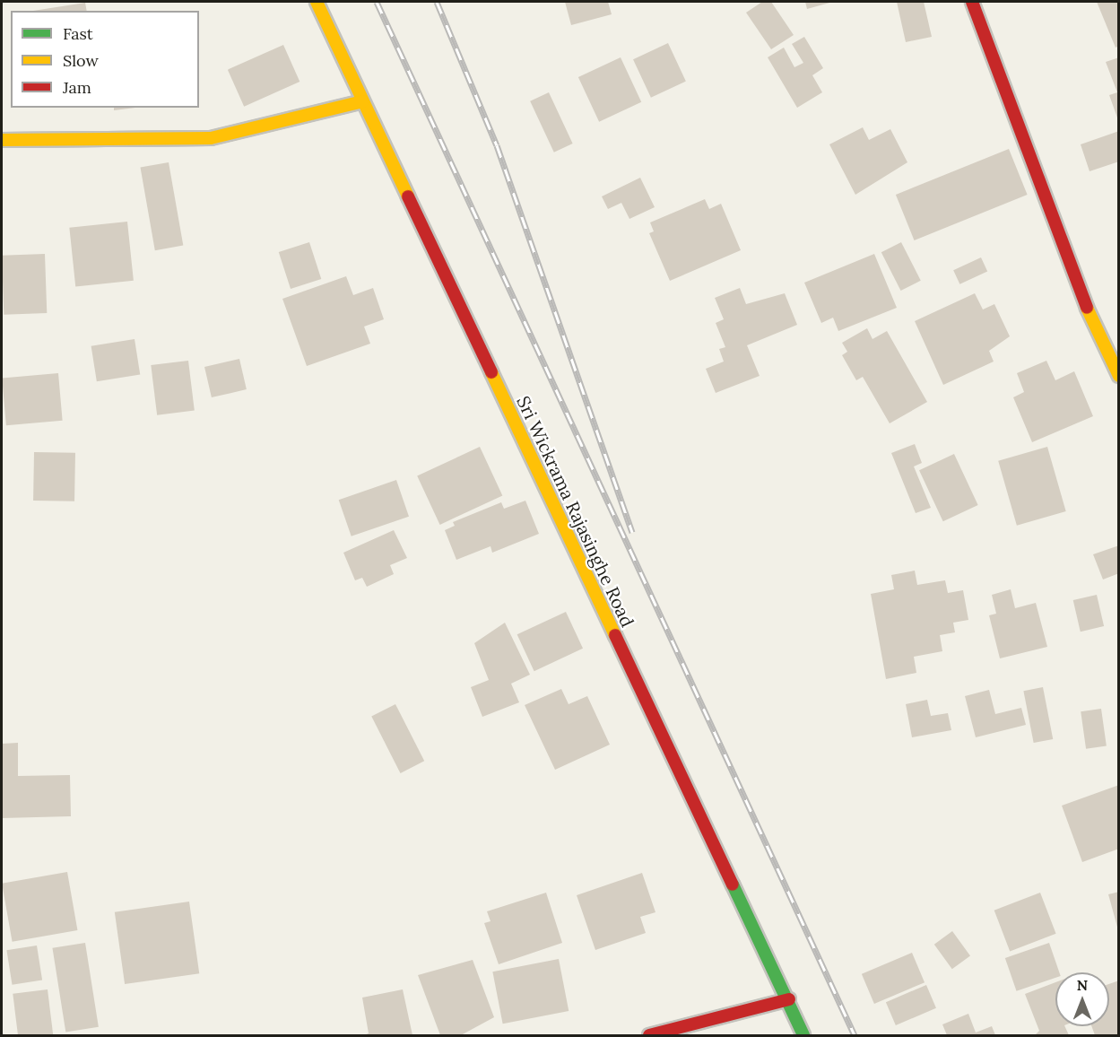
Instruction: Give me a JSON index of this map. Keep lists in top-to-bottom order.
{
  "streets": {
    "main road": ["Sri Wickrama Rajasinghe Road"]
  },
  "legend": ["Fast", "Slow", "Jam"],
  "north": "top"
}
